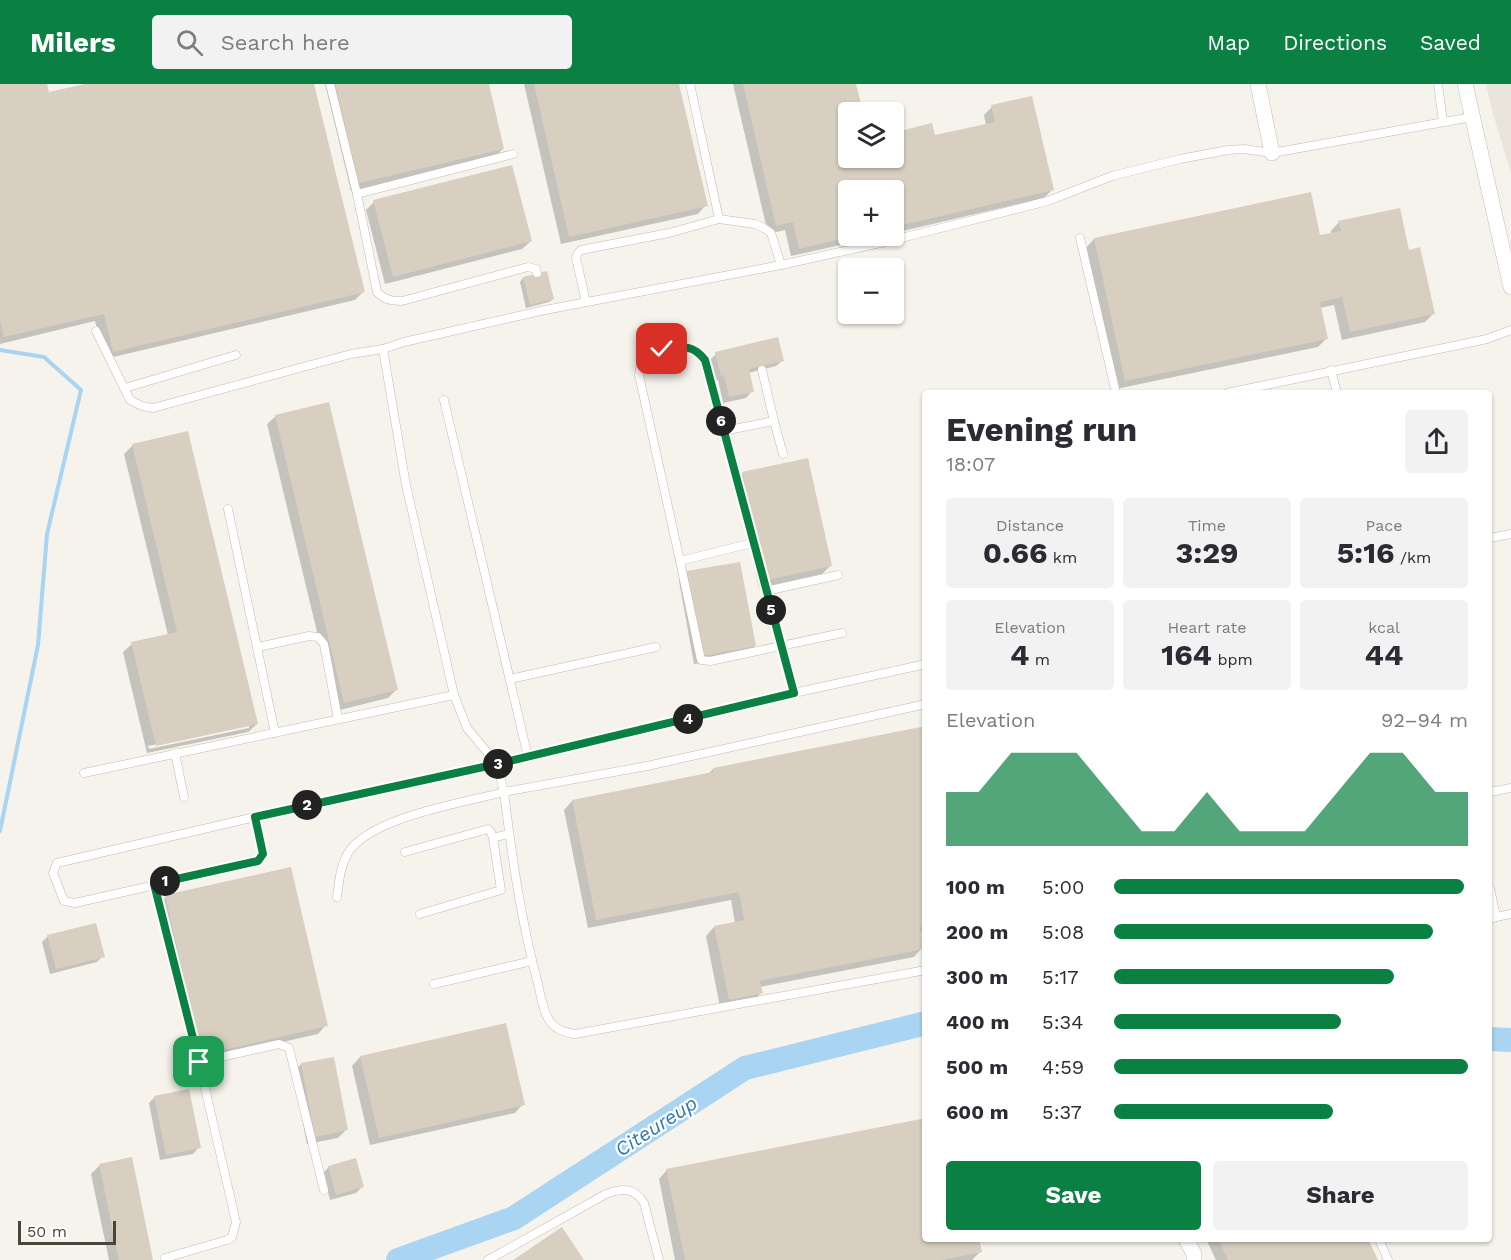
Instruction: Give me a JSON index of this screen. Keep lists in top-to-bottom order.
{
  "water": ["Citeureup"],
  "scale_bar": "50 m",
  "page": {
    "header": "Milers",
    "search": "Search here",
    "nav": ["Map", "Directions", "Saved"],
    "map_buttons": ["+", "−"],
    "heading": ["Evening run", "18:07"],
    "pins": [
      "6",
      "5",
      "4",
      "3",
      "2",
      "1"
    ],
    "stats": [
      ["Distance", "0.66 km"],
      ["Time", "3:29"],
      ["Pace", "5:16 /km"],
      ["Elevation", "4 m"],
      ["Heart rate", "164 bpm"],
      ["kcal", "44"]
    ],
    "chart": ["Elevation", "92–94 m"],
    "list": [
      {
        "name": "100 m",
        "note": "5:00"
      },
      {
        "name": "200 m",
        "note": "5:08"
      },
      {
        "name": "300 m",
        "note": "5:17"
      },
      {
        "name": "400 m",
        "note": "5:34"
      },
      {
        "name": "500 m",
        "note": "4:59"
      },
      {
        "name": "600 m",
        "note": "5:37"
      }
    ],
    "buttons": ["Save", "Share"],
    "scale": "50 m"
  }
}
